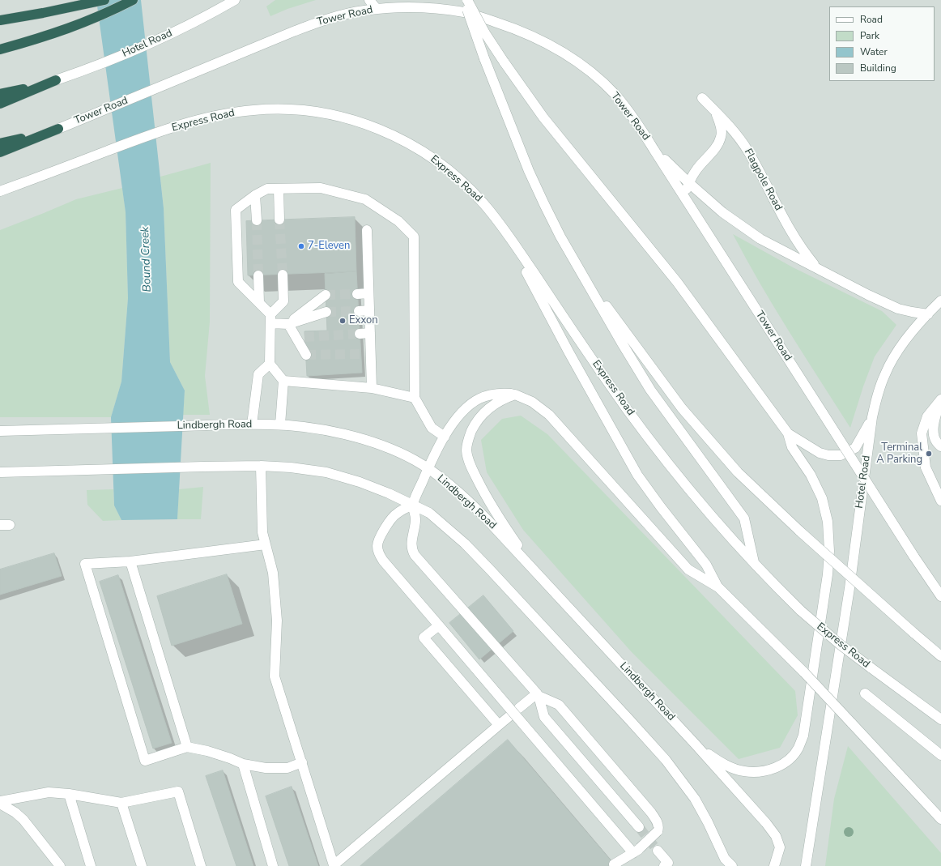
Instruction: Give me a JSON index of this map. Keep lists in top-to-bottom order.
{
  "streets": {
    "street": [
      "Tower Road",
      "Hotel Road",
      "Express Road",
      "Flagpole Road",
      "Lindbergh Road"
    ]
  },
  "water": ["Bound Creek"],
  "places": ["7-Eleven", "Exxon", "Terminal A Parking"],
  "legend": [
    "Road",
    "Park",
    "Water",
    "Building"
  ]
}
